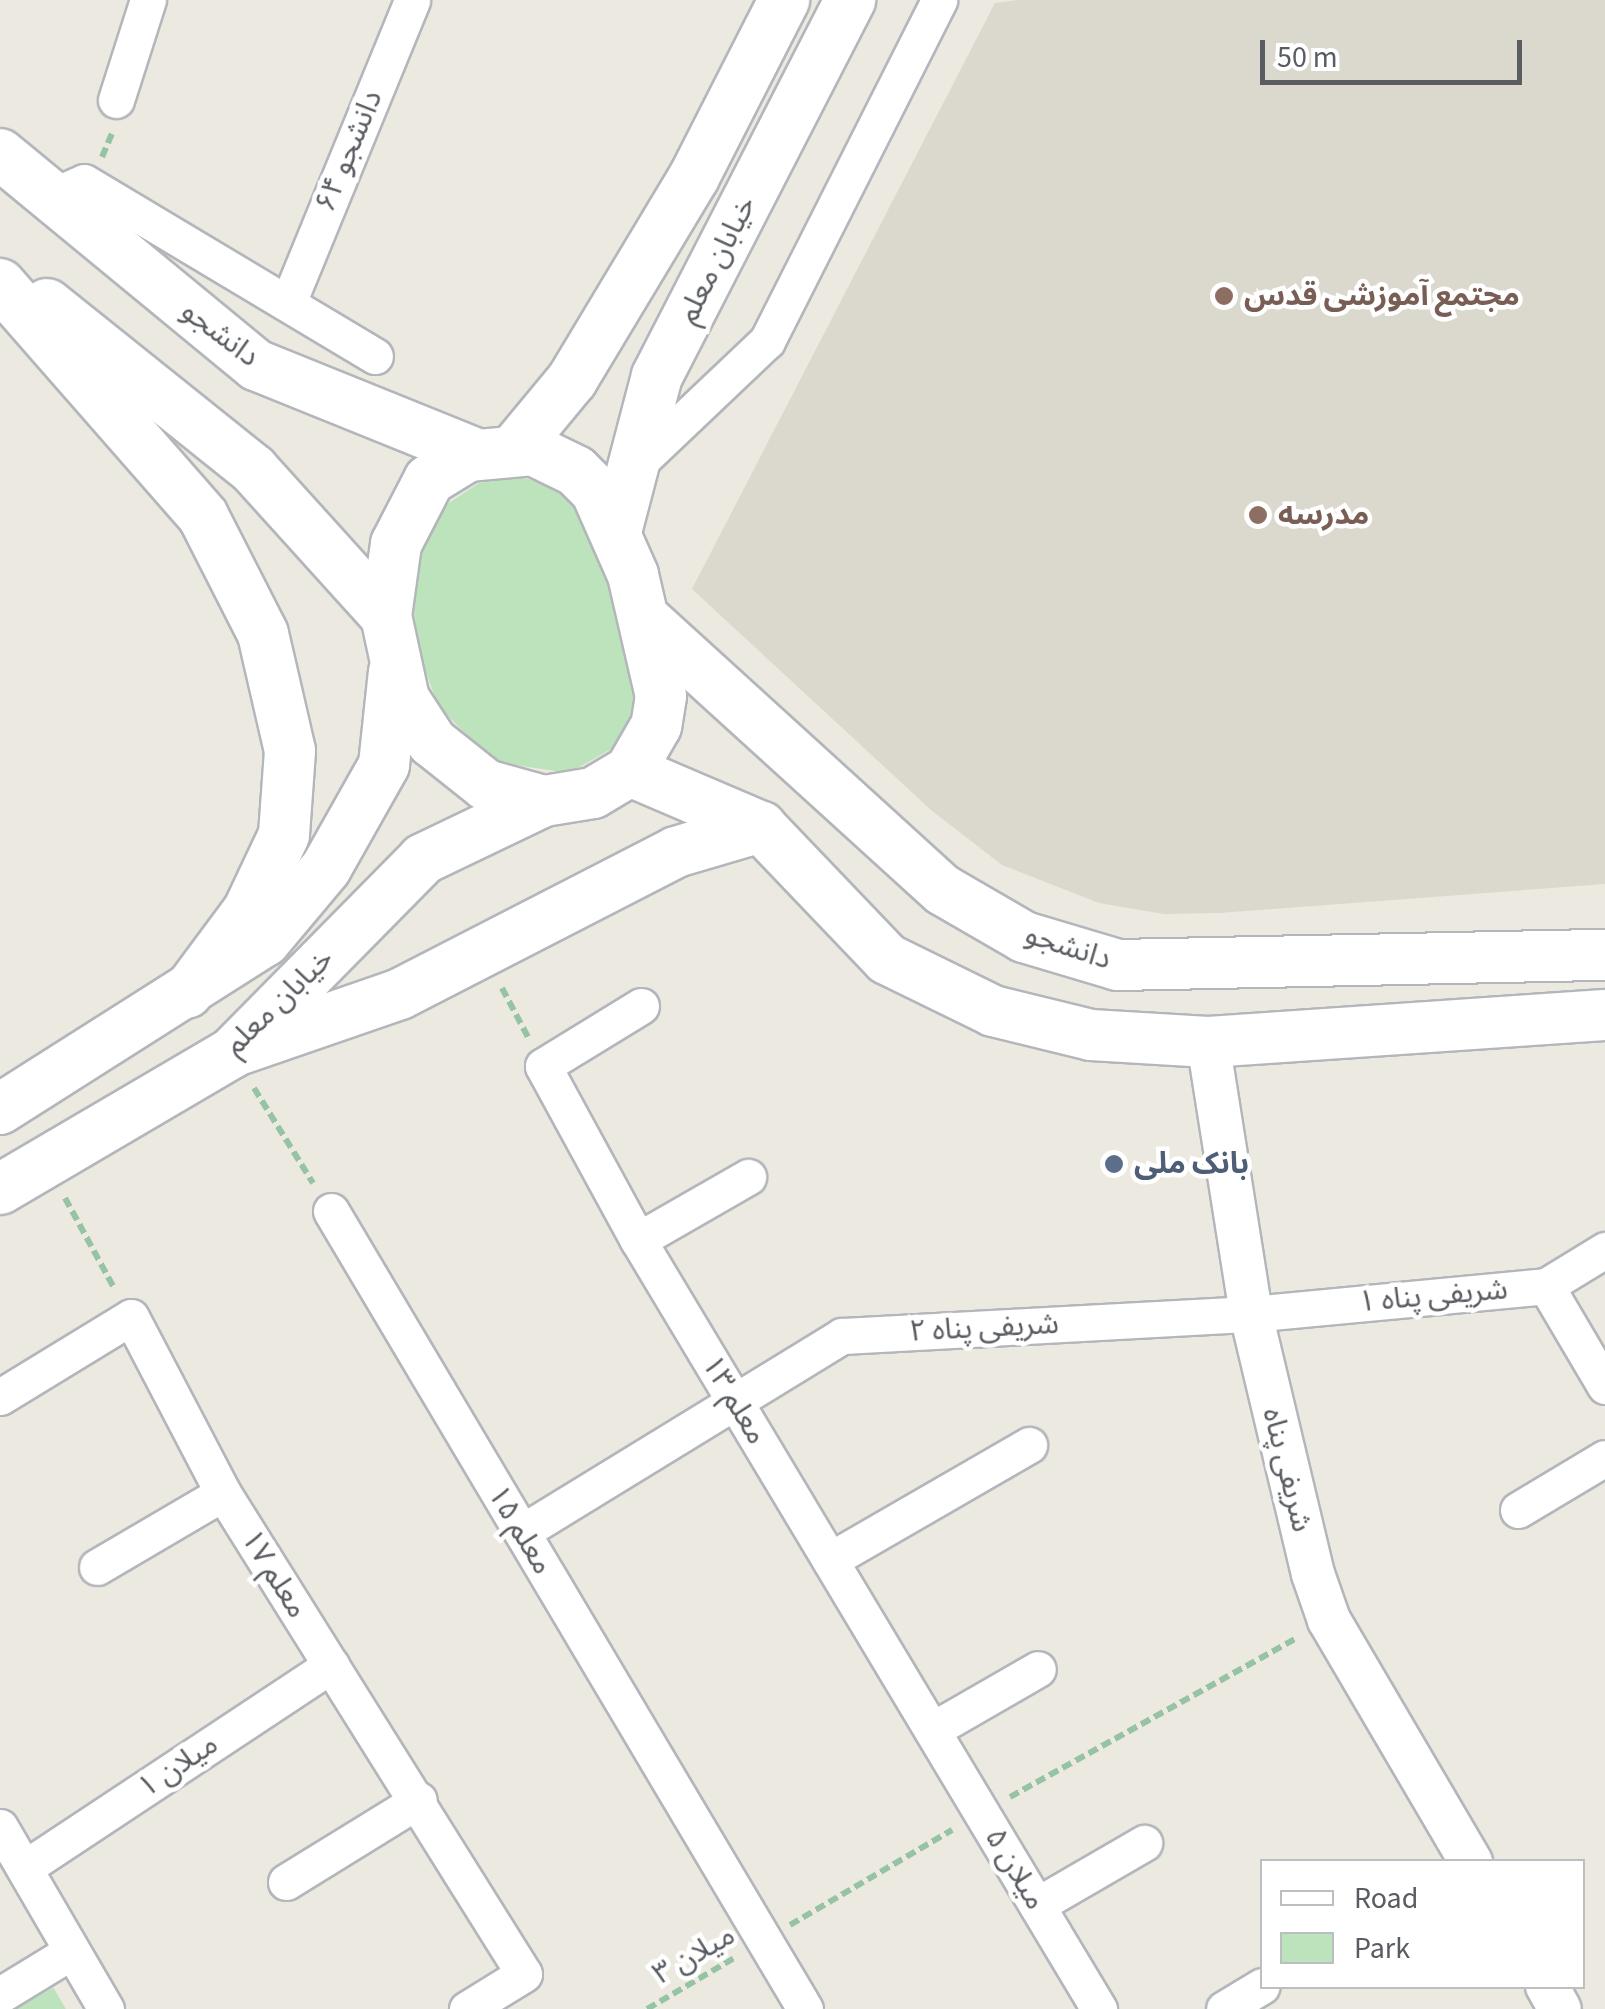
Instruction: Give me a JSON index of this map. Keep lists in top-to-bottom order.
{
  "streets": {
    "main road": ["خیابان معلم", "دانشجو"],
    "street": [
      "دانشجو ۶۴",
      "شریفی پناه ۱",
      "شریفی پناه ۲",
      "معلم ۱۳",
      "شریفی پناه",
      "معلم ۱۵",
      "معلم ۱۷",
      "میلان ۱",
      "میلان ۵"
    ],
    "path": ["میلان ۳"]
  },
  "crossings": [
    ["خیابان معلم", "دانشجو"],
    ["شریفی پناه ۱", "شریفی پناه ۲"],
    ["شریفی پناه ۱", "شریفی پناه"],
    ["شریفی پناه ۲", "معلم ۱۳"],
    ["شریفی پناه ۲", "شریفی پناه"],
    ["شریفی پناه ۲", "معلم ۱۵"],
    ["معلم ۱۳", "میلان ۵"],
    ["شریفی پناه", "میلان ۳"],
    ["معلم ۱۵", "میلان ۳"],
    ["معلم ۱۷", "میلان ۱"],
    ["میلان ۵", "میلان ۳"]
  ],
  "places": ["مجتمع آموزشی قدس", "مدرسه", "بانک ملی"],
  "legend": ["Road", "Park"],
  "scale_bar": "50 m"
}
